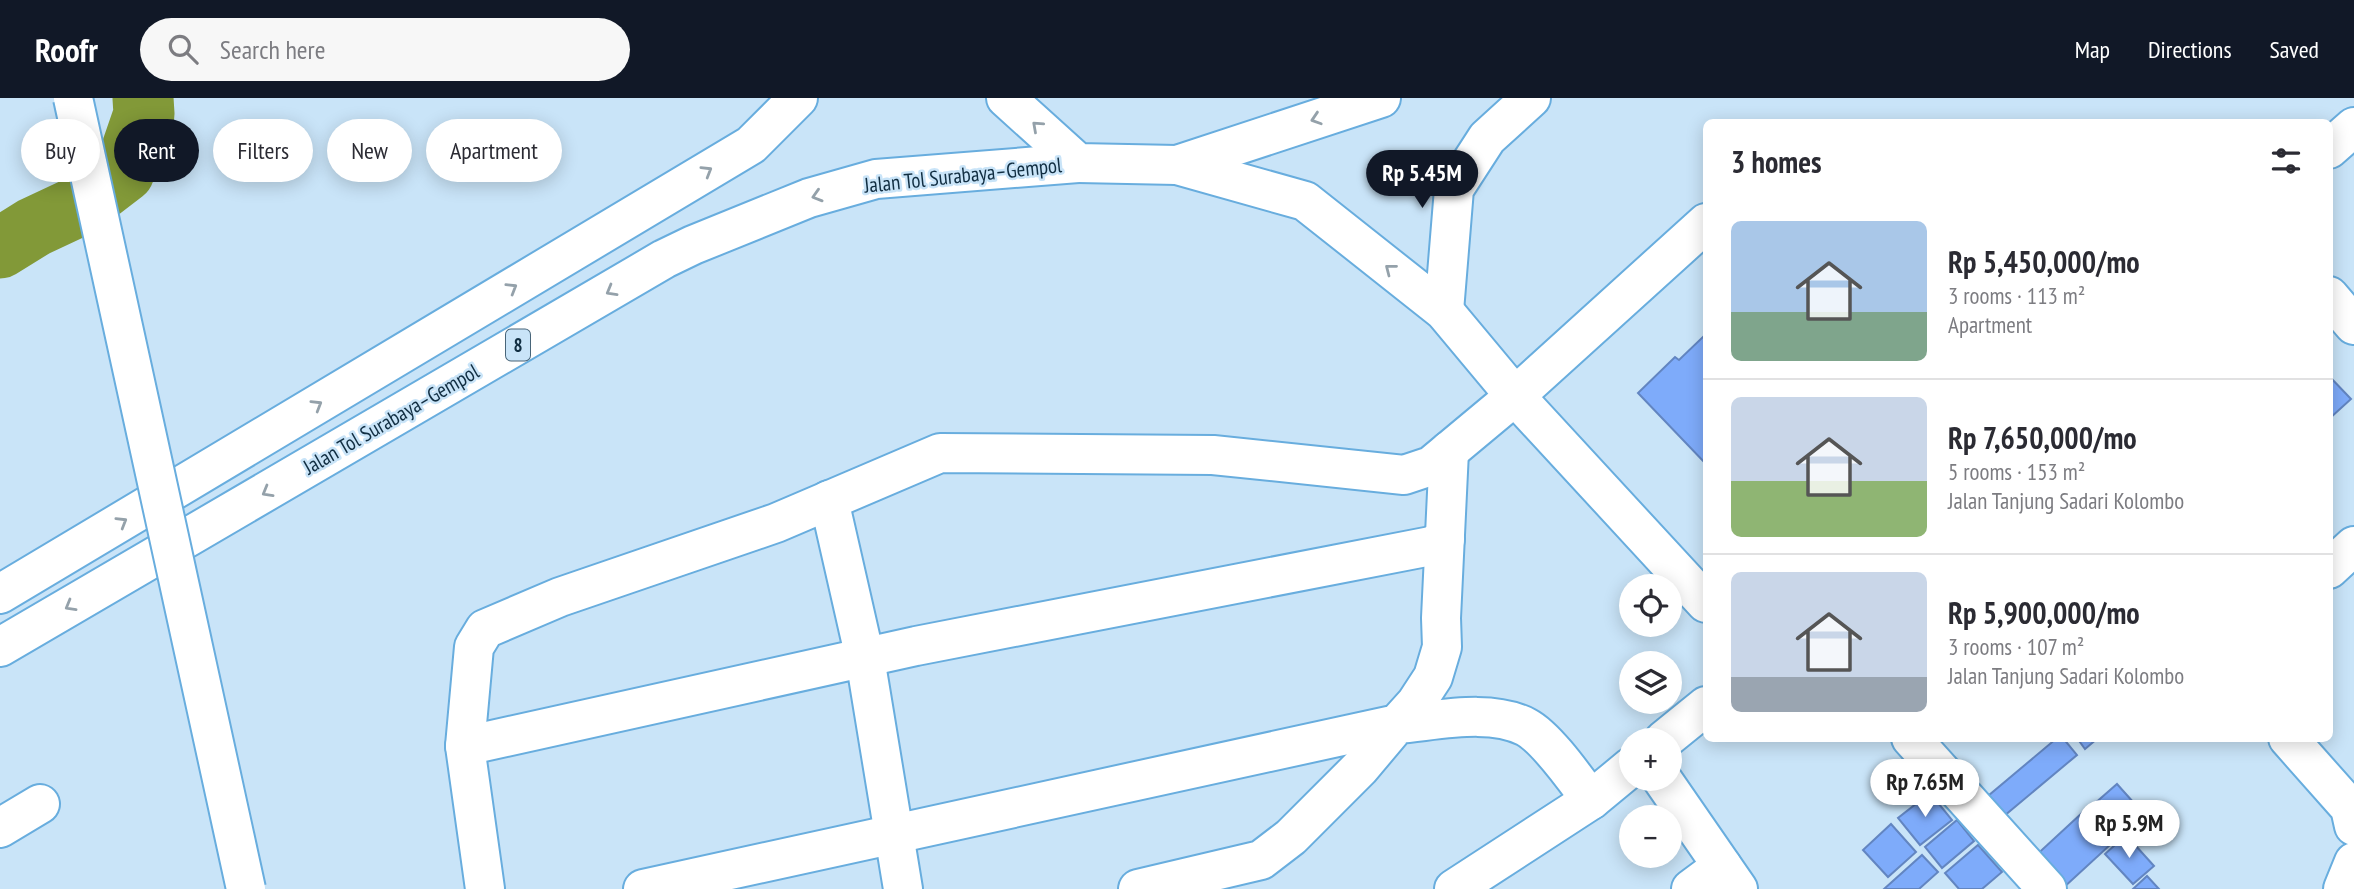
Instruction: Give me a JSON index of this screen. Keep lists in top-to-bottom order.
{
  "streets": {
    "main road": ["Jalan Tol Surabaya–Gempol", "8"]
  },
  "page": {
    "header": "Roofr",
    "search": "Search here",
    "nav": ["Map", "Directions", "Saved"],
    "chip": [
      "Buy",
      "Rent",
      "Filters",
      "New",
      "Apartment"
    ],
    "heading": "3 homes",
    "price": ["Rp 5.45M", "Rp 7.65M", "Rp 5.9M"],
    "list": [
      {
        "name": "Rp 5,450,000/mo",
        "note": "3 rooms · 113 m² · Apartment"
      },
      {
        "name": "Rp 7,650,000/mo",
        "note": "5 rooms · 153 m² · Jalan Tanjung Sadari Kolombo"
      },
      {
        "name": "Rp 5,900,000/mo",
        "note": "3 rooms · 107 m² · Jalan Tanjung Sadari Kolombo"
      }
    ],
    "map_buttons": ["+", "−"]
  }
}
